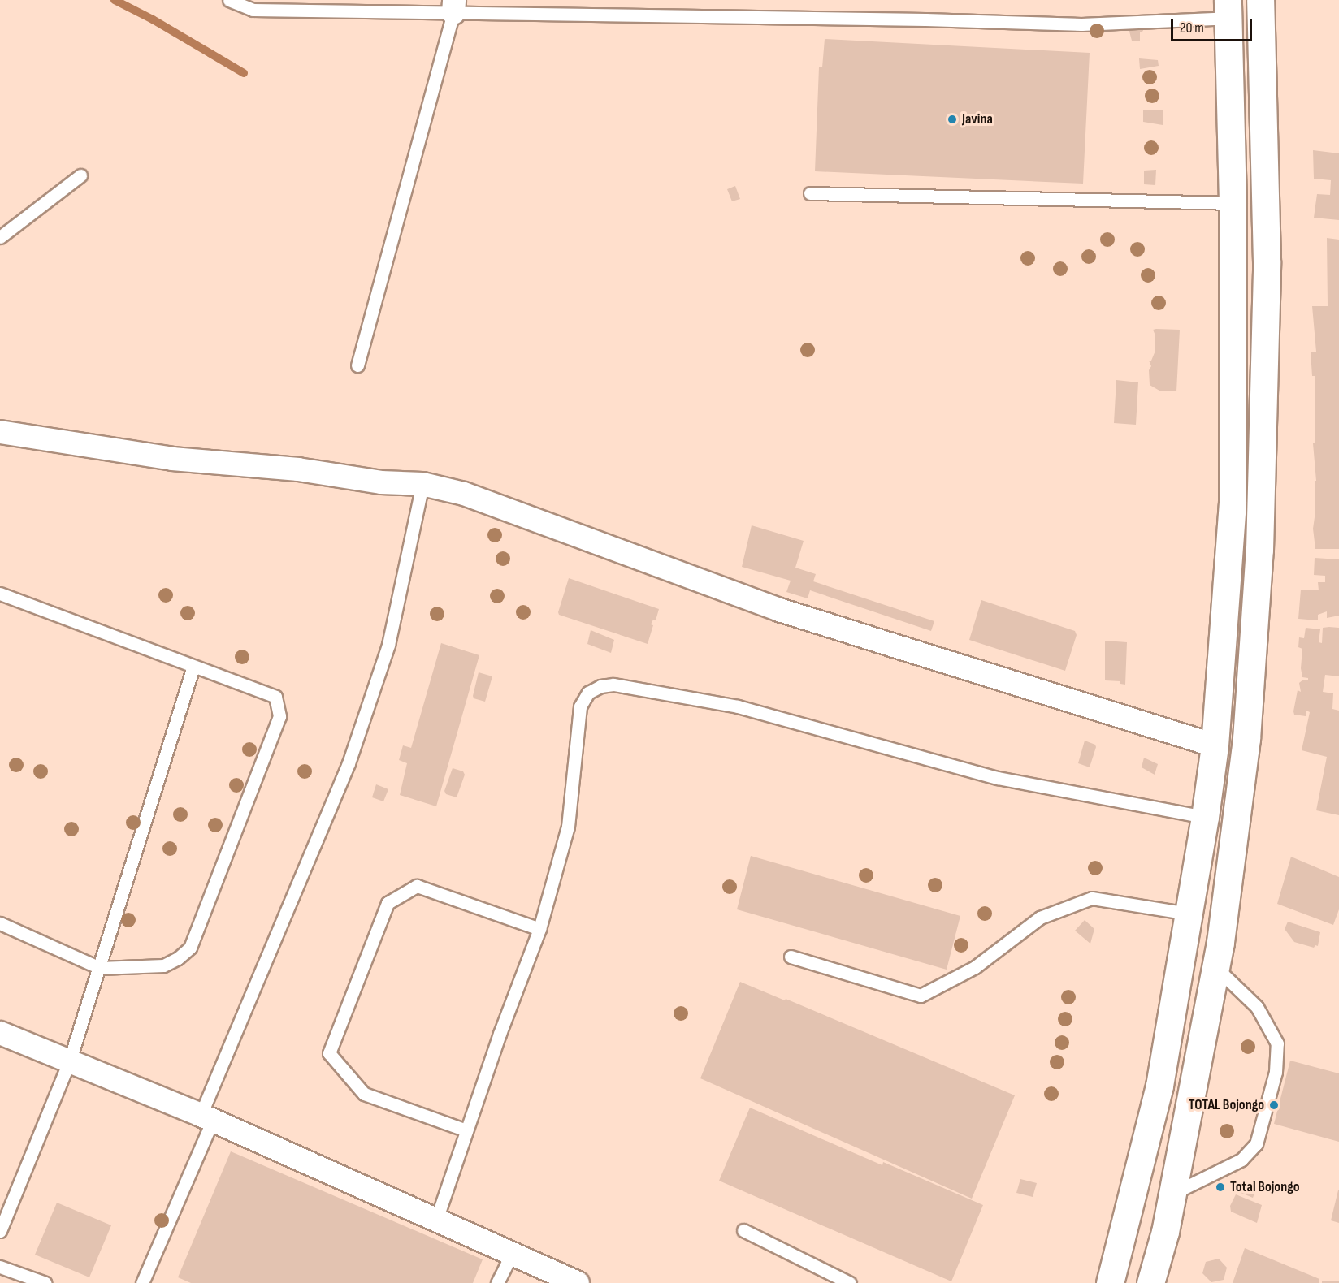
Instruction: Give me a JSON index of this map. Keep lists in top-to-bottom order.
{
  "places": ["Javina", "TOTAL Bojongo", "Total Bojongo"],
  "scale_bar": "20 m"
}
